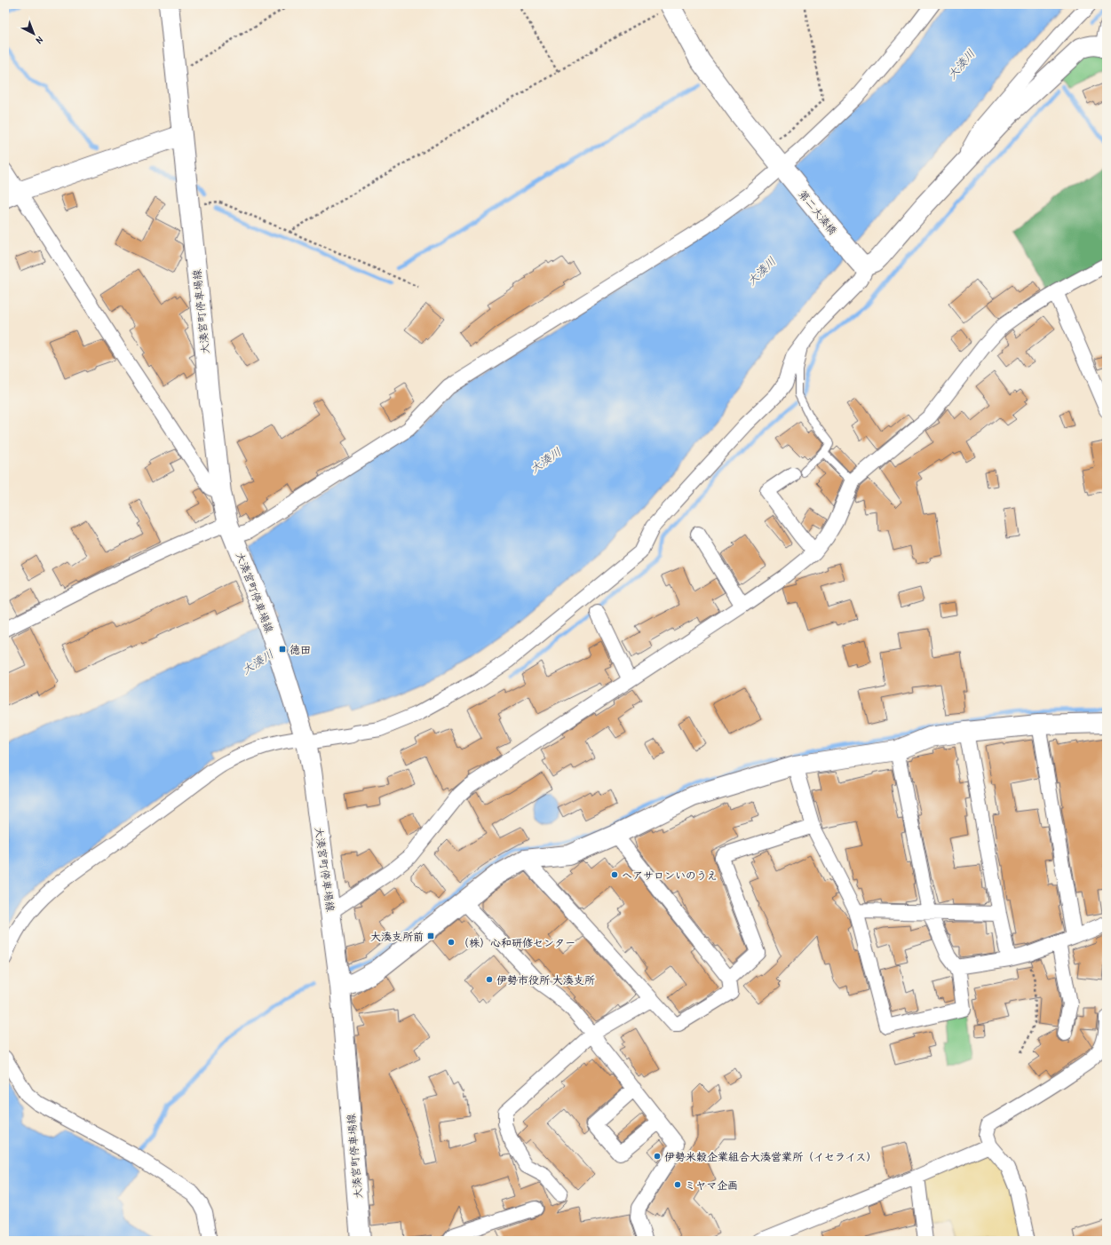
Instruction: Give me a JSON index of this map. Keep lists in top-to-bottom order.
{
  "streets": {
    "street": ["第二大湊橋", "大湊宮町停車場線"]
  },
  "water": ["大湊川"],
  "places": {
    "transit": ["徳田", "大湊支所前"],
    "other": [
      "ヘアサロンいのうえ",
      "（株）心和研修センター",
      "伊勢市役所 大湊支所",
      "伊勢米穀企業組合大湊営業所（イセライス）",
      "ミヤマ企画"
    ]
  },
  "north": "bottom right"
}
